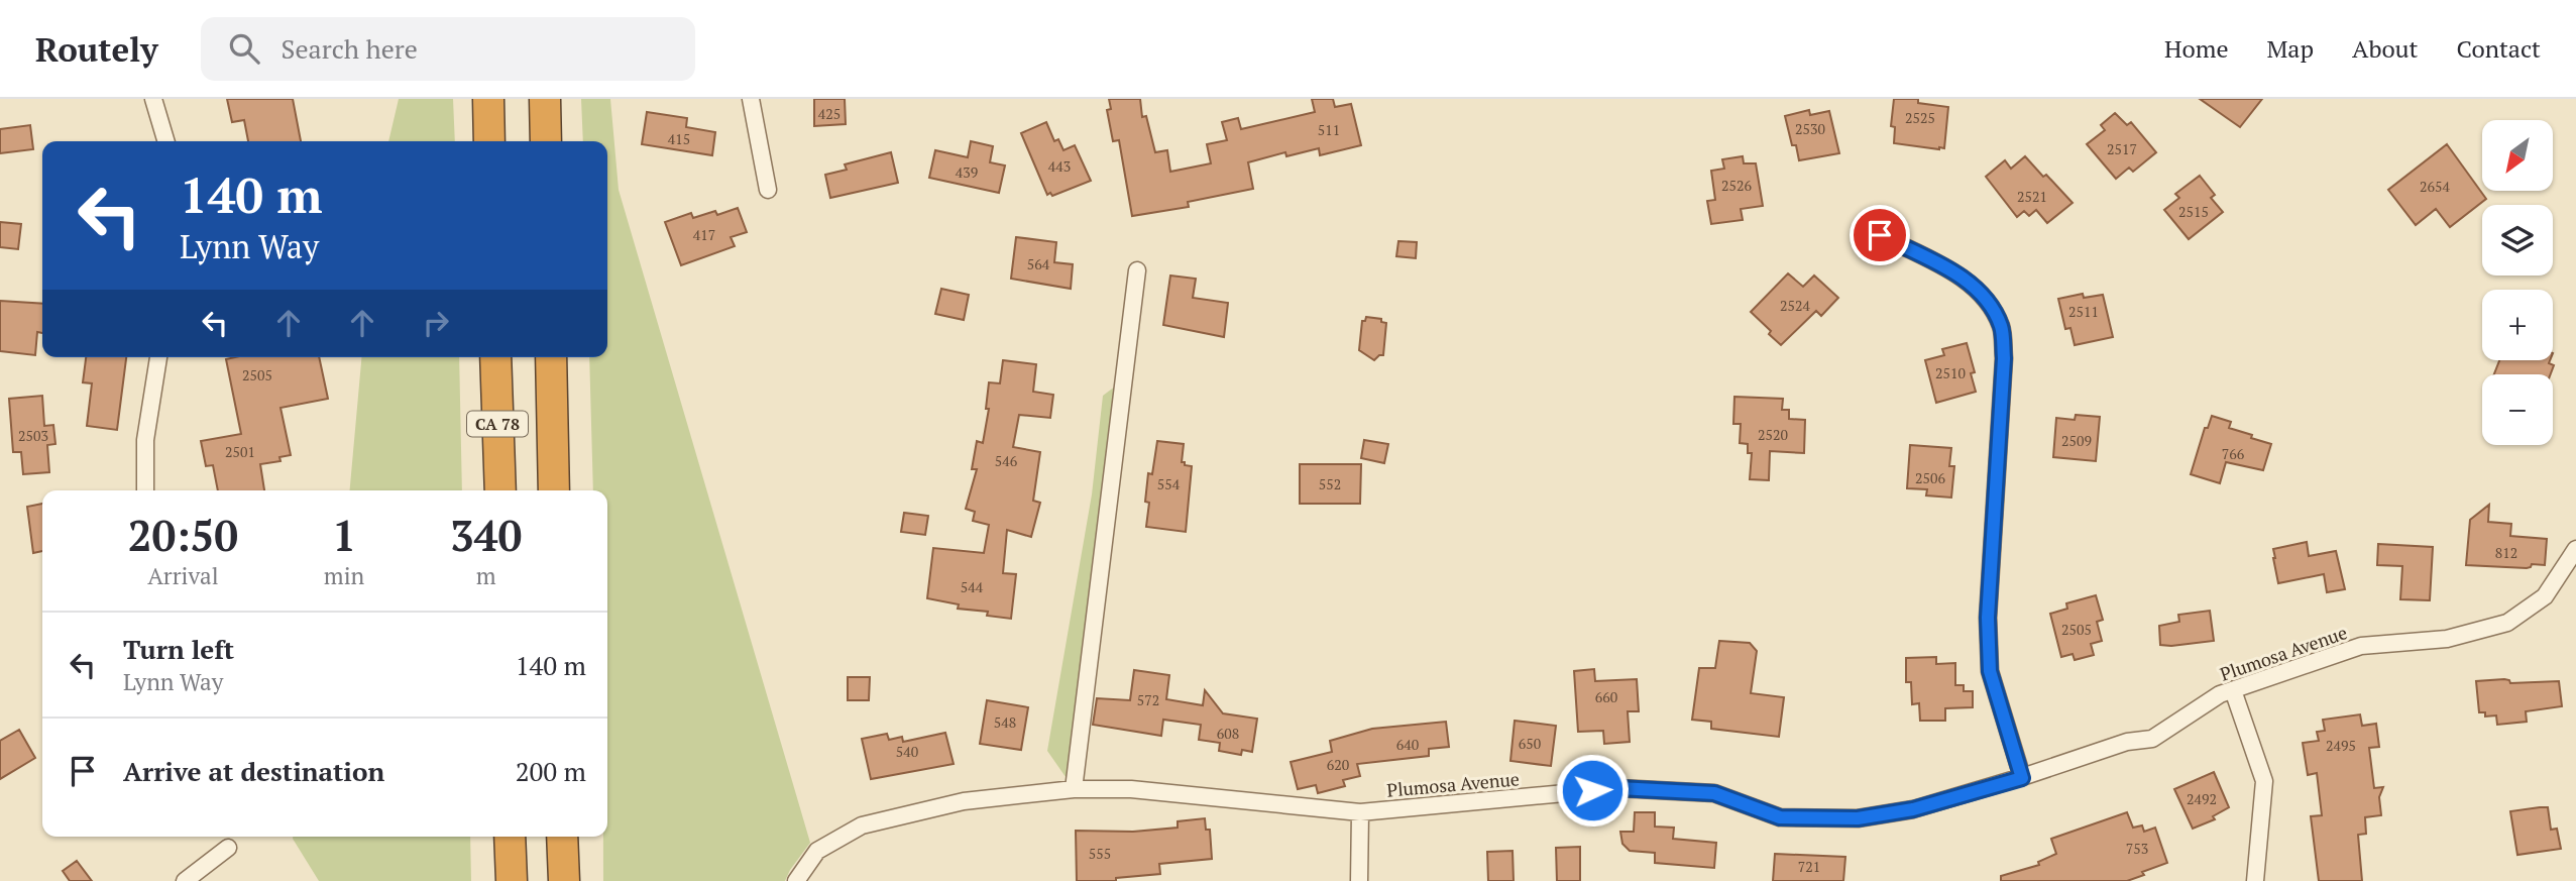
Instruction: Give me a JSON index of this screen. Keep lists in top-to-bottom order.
{
  "streets": {
    "highway": ["CA 78"],
    "street": ["Plumosa Avenue"]
  },
  "house_numbers": [
    "425",
    "2525",
    "2530",
    "511",
    "415",
    "2517",
    "443",
    "439",
    "2526",
    "2654",
    "2521",
    "2515",
    "417",
    "564",
    "2524",
    "2511",
    "2510",
    "2505",
    "2520",
    "2503",
    "2509",
    "2501",
    "766",
    "546",
    "2506",
    "554",
    "552",
    "812",
    "544",
    "2505",
    "660",
    "572",
    "548",
    "608",
    "650",
    "640",
    "2495",
    "540",
    "620",
    "2492",
    "753",
    "555",
    "721"
  ],
  "north": "bottom left",
  "page": {
    "header": "Routely",
    "search": "Search here",
    "nav": [
      "Home",
      "Map",
      "About",
      "Contact"
    ],
    "map_buttons": ["+", "−"],
    "turn": ["140 m", "Lynn Way"],
    "eta": [
      "20:50",
      "Arrival",
      "1",
      "min",
      "340",
      "m"
    ],
    "list": [
      {
        "name": "Turn left",
        "note": "Lynn Way",
        "value": "140 m"
      },
      {
        "name": "Arrive at destination",
        "value": "200 m"
      }
    ]
  }
}
